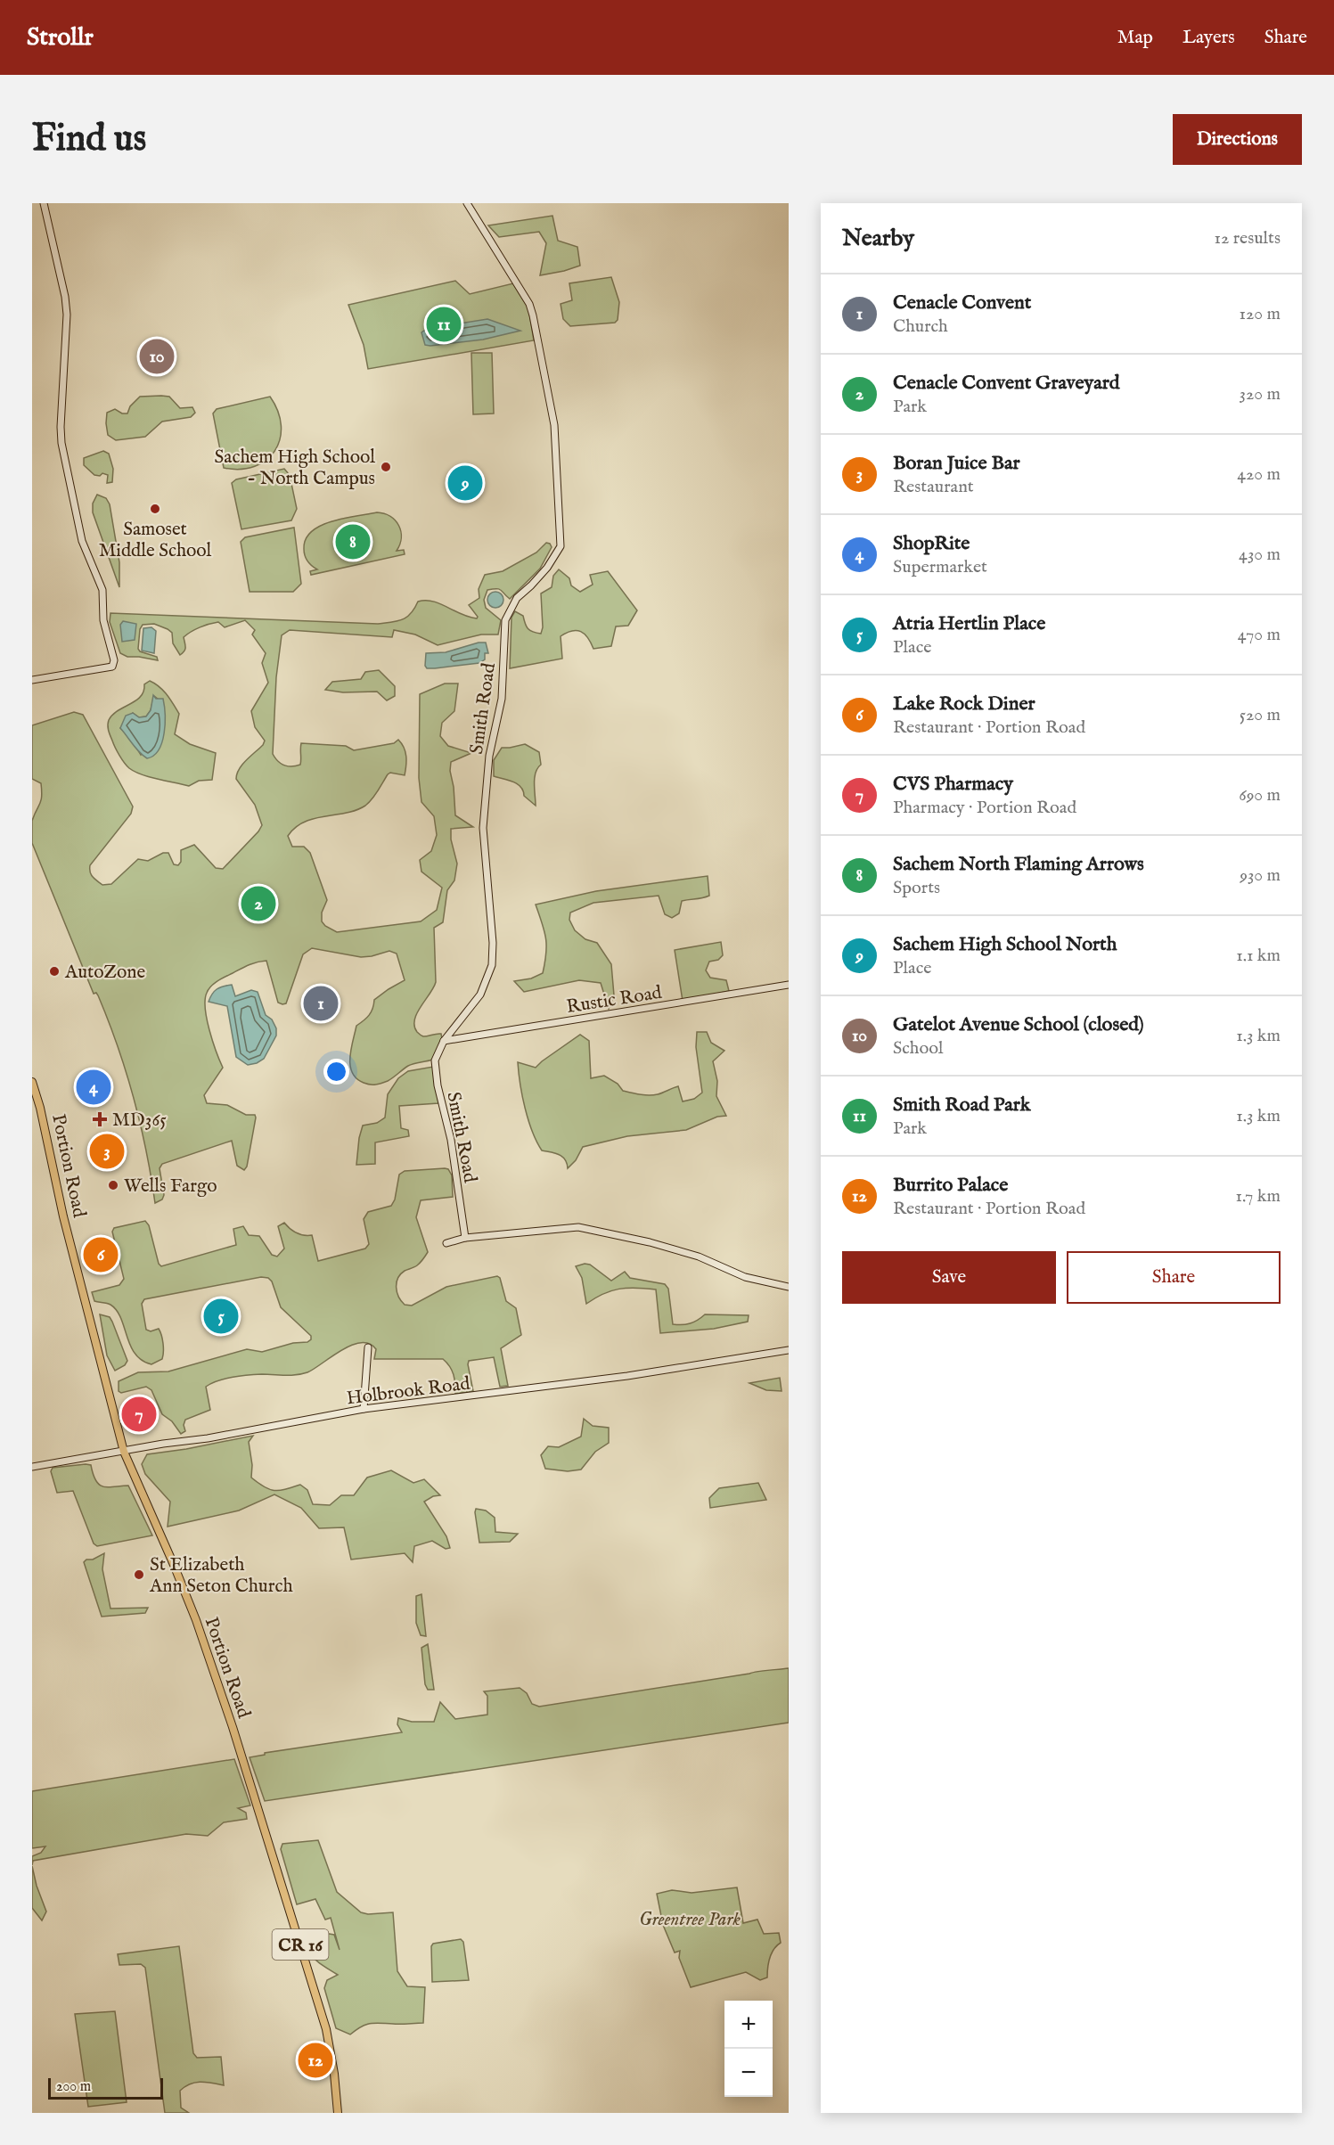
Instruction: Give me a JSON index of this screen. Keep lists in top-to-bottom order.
{
  "streets": {
    "main road": ["Portion Road", "CR 16"],
    "street": ["Smith Road", "Rustic Road", "Holbrook Road"]
  },
  "crossings": [
    ["Smith Road", "Rustic Road"],
    ["Portion Road", "Holbrook Road"]
  ],
  "parks": ["Greentree Park"],
  "places": {
    "other": [
      "Sachem High School - North Campus",
      "Samoset Middle School",
      "AutoZone",
      "Wells Fargo",
      "St Elizabeth Ann Seton Church"
    ],
    "health": ["MD365"]
  },
  "scale_bar": "200 m",
  "page": {
    "header": "Strollr",
    "nav": ["Map", "Layers", "Share"],
    "buttons": [
      "Directions",
      ["Save", "Share"]
    ],
    "title": "Find us",
    "heading": ["Nearby", "12 results"],
    "list": [
      {
        "mark": "1",
        "name": "Cenacle Convent",
        "note": "Church",
        "value": "120 m"
      },
      {
        "mark": "2",
        "name": "Cenacle Convent Graveyard",
        "note": "Park",
        "value": "320 m"
      },
      {
        "mark": "3",
        "name": "Boran Juice Bar",
        "note": "Restaurant",
        "value": "420 m"
      },
      {
        "mark": "4",
        "name": "ShopRite",
        "note": "Supermarket",
        "value": "430 m"
      },
      {
        "mark": "5",
        "name": "Atria Hertlin Place",
        "note": "Place",
        "value": "470 m"
      },
      {
        "mark": "6",
        "name": "Lake Rock Diner",
        "note": "Restaurant · Portion Road",
        "value": "520 m"
      },
      {
        "mark": "7",
        "name": "CVS Pharmacy",
        "note": "Pharmacy · Portion Road",
        "value": "690 m"
      },
      {
        "mark": "8",
        "name": "Sachem North Flaming Arrows",
        "note": "Sports",
        "value": "930 m"
      },
      {
        "mark": "9",
        "name": "Sachem High School North",
        "note": "Place",
        "value": "1.1 km"
      },
      {
        "mark": "10",
        "name": "Gatelot Avenue School (closed)",
        "note": "School",
        "value": "1.3 km"
      },
      {
        "mark": "11",
        "name": "Smith Road Park",
        "note": "Park",
        "value": "1.3 km"
      },
      {
        "mark": "12",
        "name": "Burrito Palace",
        "note": "Restaurant · Portion Road",
        "value": "1.7 km"
      }
    ],
    "pins": [
      "11",
      "10",
      "9",
      "8",
      "2",
      "1",
      "4",
      "3",
      "6",
      "5",
      "7",
      "12"
    ],
    "map_buttons": ["+", "−"],
    "scale": "200 m"
  }
}
